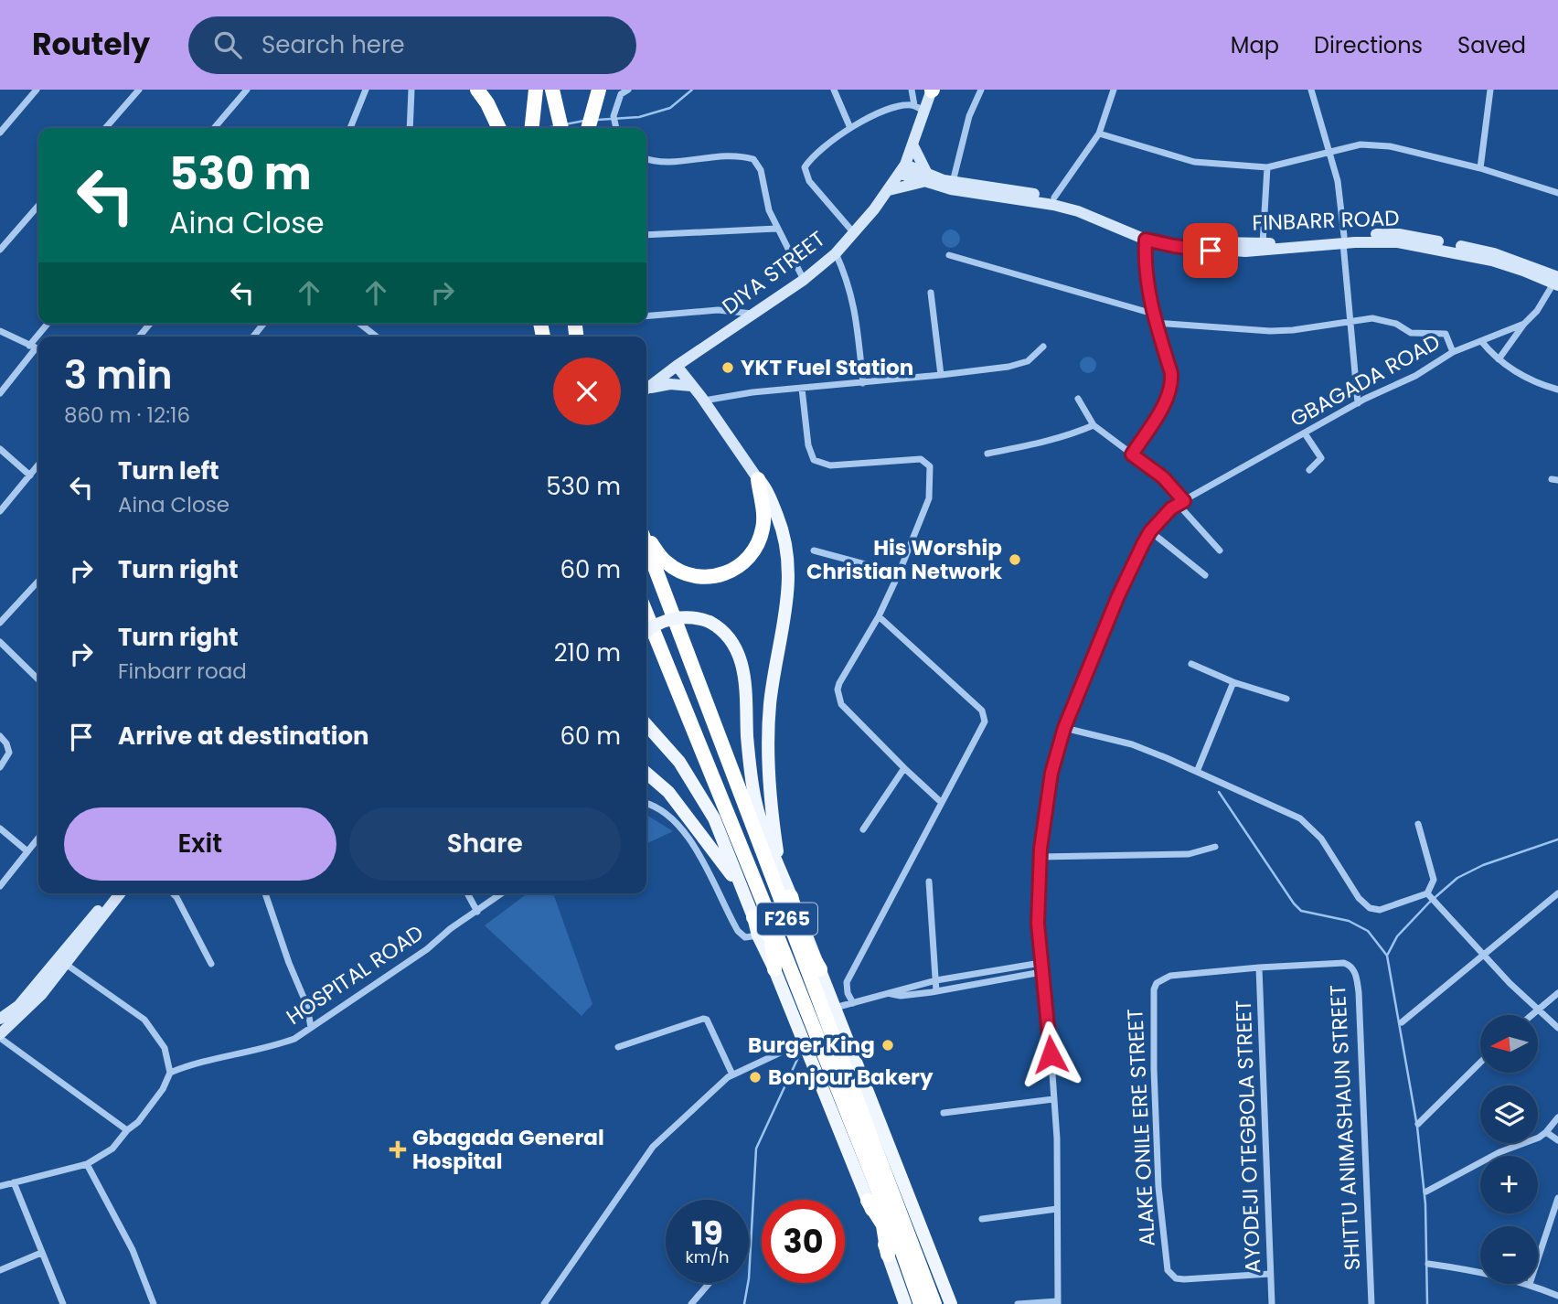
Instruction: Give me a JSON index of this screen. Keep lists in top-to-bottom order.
{
  "streets": {
    "highway": ["F265"],
    "main road": ["FINBARR ROAD", "DIYA STREET"],
    "street": [
      "GBAGADA ROAD",
      "HOSPITAL ROAD",
      "ALAKE ONILE ERE STREET",
      "SHITTU ANIMASHAUN STREET",
      "AYODEJI OTEGBOLA STREET"
    ]
  },
  "crossings": [
    ["FINBARR ROAD", "GBAGADA ROAD"],
    ["ALAKE ONILE ERE STREET", "SHITTU ANIMASHAUN STREET"],
    ["ALAKE ONILE ERE STREET", "AYODEJI OTEGBOLA STREET"],
    ["SHITTU ANIMASHAUN STREET", "AYODEJI OTEGBOLA STREET"]
  ],
  "places": {
    "other": [
      "YKT Fuel Station",
      "His Worship Christian Network",
      "Burger King",
      "Bonjour Bakery"
    ],
    "health": ["Gbagada General Hospital"]
  },
  "north": "left",
  "page": {
    "header": "Routely",
    "search": "Search here",
    "nav": ["Map", "Directions", "Saved"],
    "turn": ["530 m", "Aina Close"],
    "heading": ["3 min", "860 m · 12:16"],
    "list": [
      {
        "name": "Turn left",
        "note": "Aina Close",
        "value": "530 m"
      },
      {
        "name": "Turn right",
        "value": "60 m"
      },
      {
        "name": "Turn right",
        "note": "Finbarr road",
        "value": "210 m"
      },
      {
        "name": "Arrive at destination",
        "value": "60 m"
      }
    ],
    "buttons": ["Exit", "Share"],
    "map_buttons": ["+", "−"],
    "speed": "19 km/h",
    "limit": "30"
  }
}
